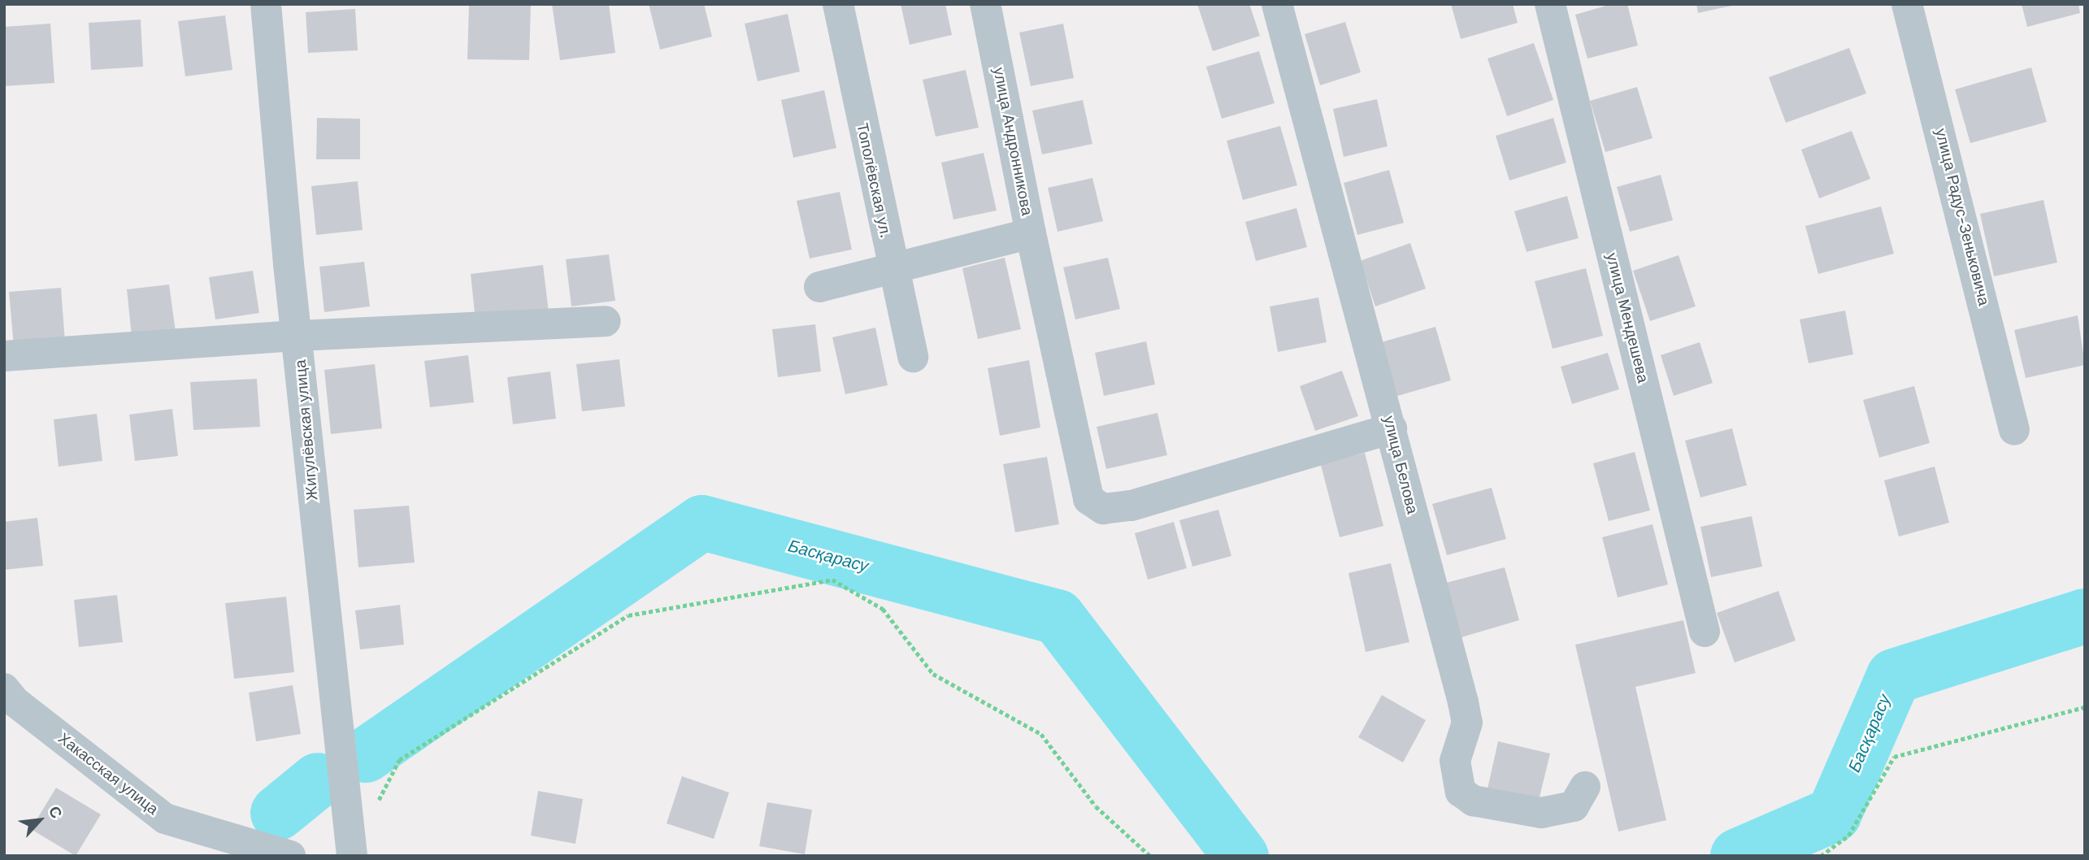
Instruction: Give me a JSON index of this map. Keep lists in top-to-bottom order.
{
  "streets": {
    "street": [
      "улица Андронникова",
      "Тополёвская ул.",
      "улица Радус-Зеньковича",
      "улица Мендешева",
      "Жигулёвская улица",
      "улица Белова",
      "Хакасская улица"
    ]
  },
  "crossings": [
    ["улица Андронникова", "Тополёвская ул."]
  ],
  "water": ["Басқарасу"],
  "north": "top right"
}
